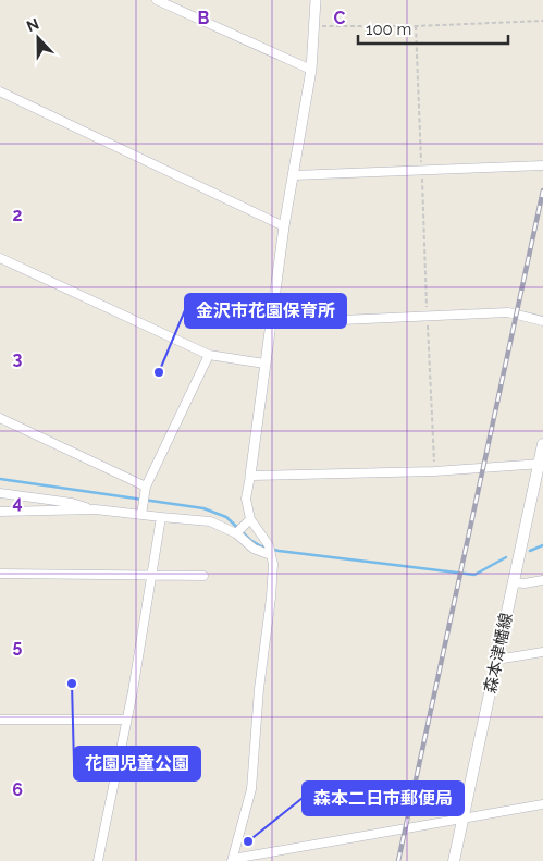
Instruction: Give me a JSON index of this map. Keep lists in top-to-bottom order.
{
  "streets": {
    "main road": ["森本津幡線"]
  },
  "places": ["金沢市花園保育所", "花園児童公園", "森本二日市郵便局"],
  "scale_bar": "100 m",
  "north": "top",
  "grid": {
    "columns": ["B", "C"],
    "rows": [
      "2",
      "3",
      "4",
      "5",
      "6"
    ]
  }
}
